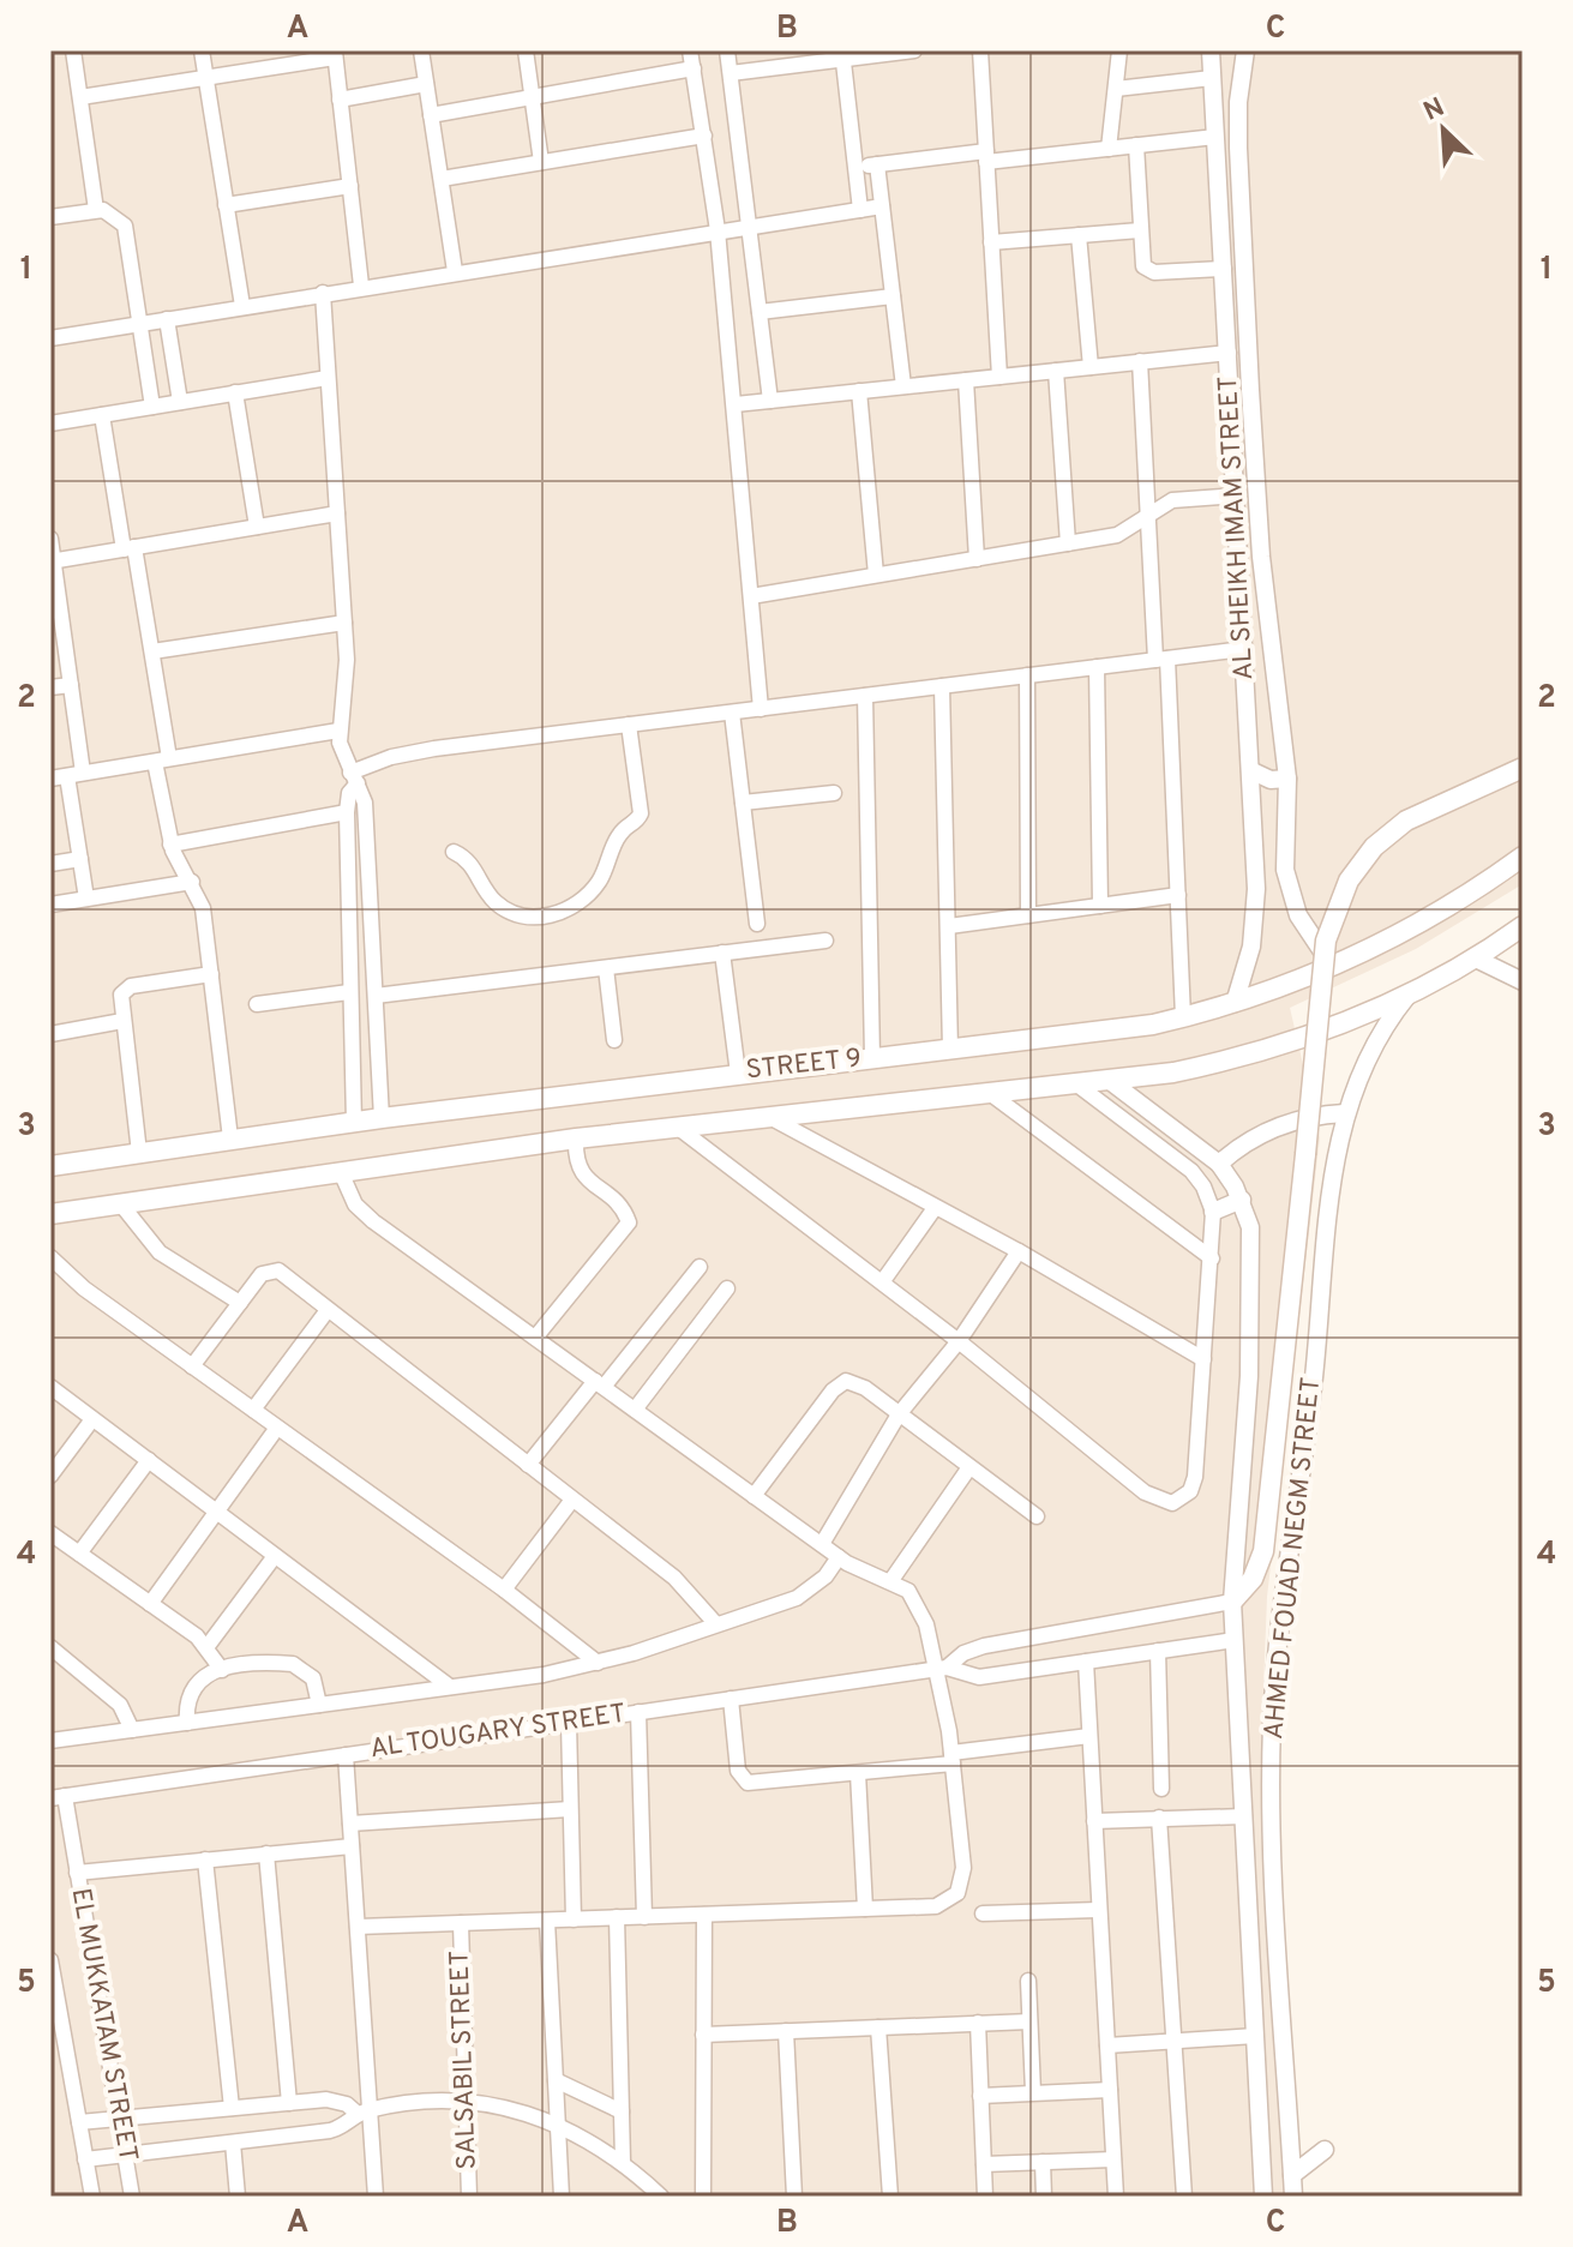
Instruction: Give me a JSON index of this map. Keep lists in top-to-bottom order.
{
  "streets": {
    "main road": ["STREET 9"],
    "street": [
      "AL SHEIKH IMAM STREET",
      "AHMED FOUAD NEGM STREET",
      "AL TOUGARY STREET",
      "EL MUKKATAM STREET",
      "SALSABIL STREET"
    ]
  },
  "crossings": [
    ["AL SHEIKH IMAM STREET", "STREET 9"],
    ["STREET 9", "AHMED FOUAD NEGM STREET"],
    ["AHMED FOUAD NEGM STREET", "AL TOUGARY STREET"],
    ["AL TOUGARY STREET", "EL MUKKATAM STREET"]
  ],
  "north": "top left",
  "grid": {
    "columns": ["A", "B", "C"],
    "rows": [
      "1",
      "2",
      "3",
      "4",
      "5"
    ]
  }
}
